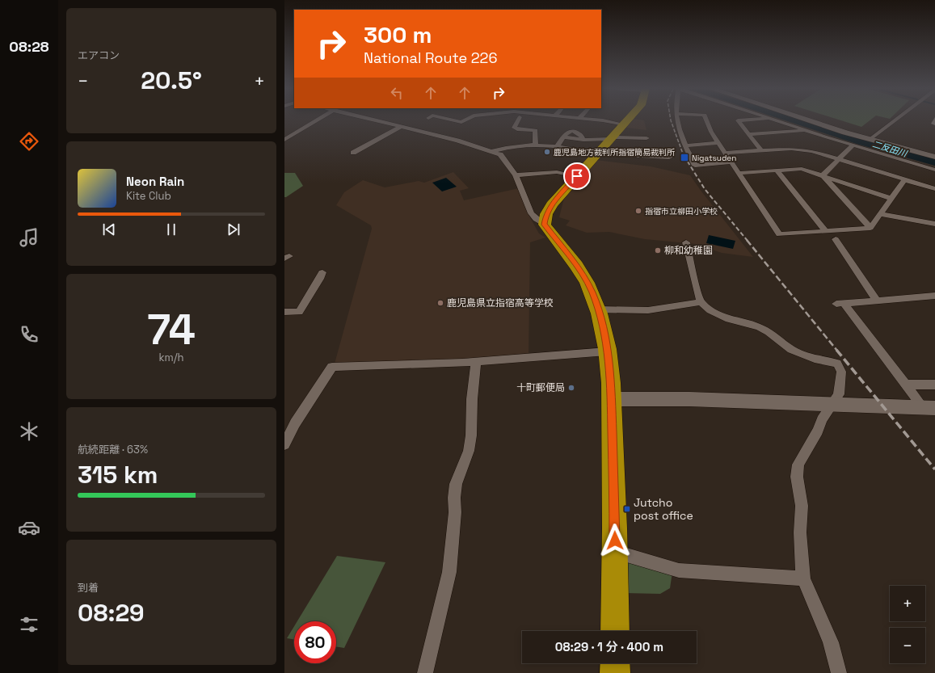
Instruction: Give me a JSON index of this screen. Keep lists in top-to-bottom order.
{
  "water": ["二反田川"],
  "places": {
    "other": [
      "鹿児島地方裁判所指宿簡易裁判所",
      "指宿市立柳田小学校",
      "柳和幼稚園",
      "鹿児島県立指宿高等学校",
      "十町郵便局"
    ],
    "transit": ["Nigatsuden", "Jutcho post office"]
  },
  "page": {
    "tabs": "08:28",
    "tile": [
      "エアコン",
      ["74", "km/h"],
      ["航続距離 · 63%", "315 km"],
      ["到着", "08:29"]
    ],
    "turn": ["300 m", "National Route 226"],
    "heat": ["−", "20.5°", "+"],
    "song": ["Neon Rain", "Kite Club"],
    "map_buttons": ["+", "−"],
    "limit": "80",
    "trip": "08:29 · 1 分 · 400 m"
  }
}
